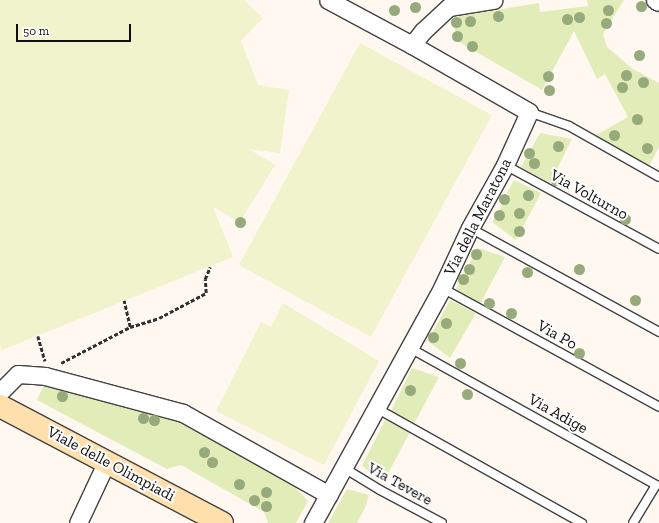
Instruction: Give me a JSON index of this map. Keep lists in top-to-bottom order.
{
  "streets": {
    "street": ["Via della Maratona", "Viale delle Olimpiadi"],
    "lane": [
      "Via Volturno",
      "Via Po",
      "Via Adige",
      "Via Tevere"
    ]
  },
  "crossings": [
    ["Via Volturno", "Via della Maratona"],
    ["Via della Maratona", "Via Po"],
    ["Via della Maratona", "Via Adige"],
    ["Via della Maratona", "Via Tevere"]
  ],
  "scale_bar": "50 m"
}
